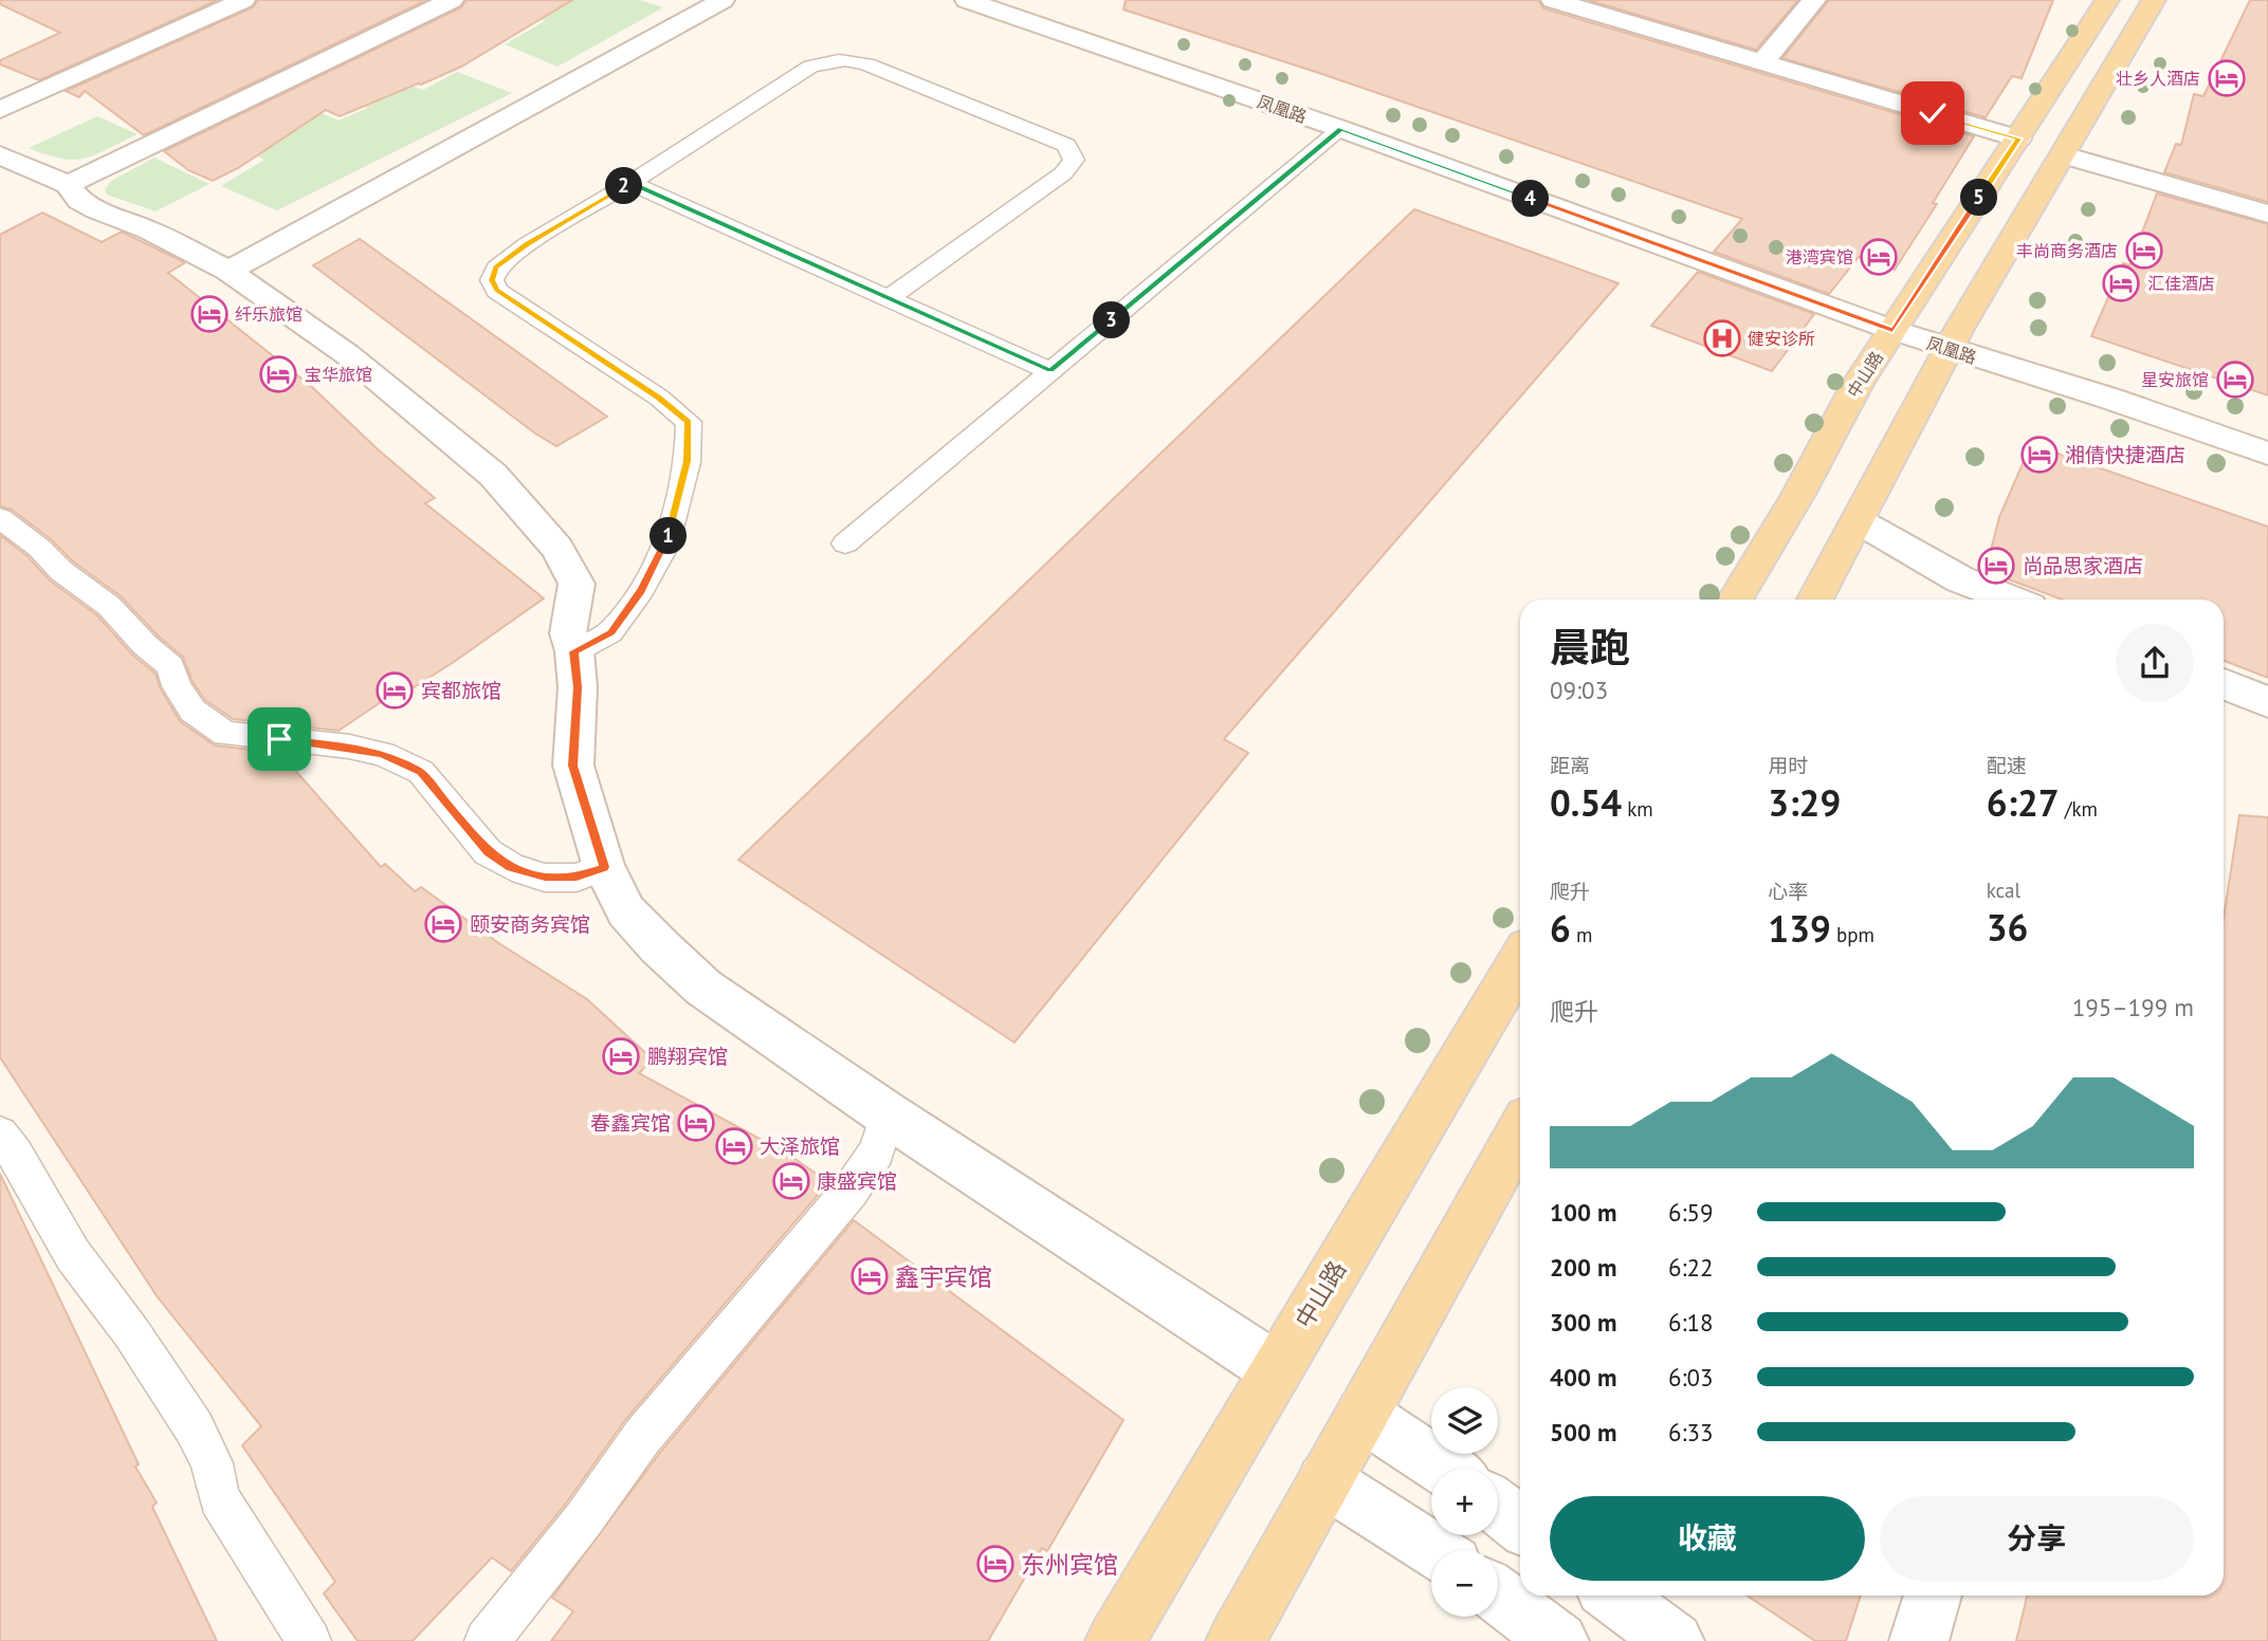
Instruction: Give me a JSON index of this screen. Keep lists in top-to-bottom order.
{
  "streets": {
    "main road": ["中山路"],
    "street": ["凤凰路"]
  },
  "crossings": [
    ["凤凰路", "中山路"]
  ],
  "places": {
    "hotel": [
      "壮乡人酒店",
      "丰尚商务酒店",
      "港湾宾馆",
      "汇佳酒店",
      "纤乐旅馆",
      "宝华旅馆",
      "星安旅馆",
      "湘倩快捷酒店",
      "尚品思家酒店",
      "宾都旅馆",
      "颐安商务宾馆",
      "鹏翔宾馆",
      "春鑫宾馆",
      "大泽旅馆",
      "康盛宾馆",
      "鑫宇宾馆",
      "东州宾馆"
    ],
    "hospital": ["健安诊所"]
  },
  "page": {
    "pins": [
      "2",
      "5",
      "4",
      "3",
      "1"
    ],
    "heading": ["晨跑", "09:03"],
    "stats": [
      ["距离", "0.54 km"],
      ["用时", "3:29"],
      ["配速", "6:27 /km"],
      ["爬升", "6 m"],
      ["心率", "139 bpm"],
      ["kcal", "36"]
    ],
    "chart": ["爬升", "195–199 m"],
    "list": [
      {
        "name": "100 m",
        "note": "6:59"
      },
      {
        "name": "200 m",
        "note": "6:22"
      },
      {
        "name": "300 m",
        "note": "6:18"
      },
      {
        "name": "400 m",
        "note": "6:03"
      },
      {
        "name": "500 m",
        "note": "6:33"
      }
    ],
    "map_buttons": ["+", "−"],
    "buttons": ["收藏", "分享"]
  }
}
